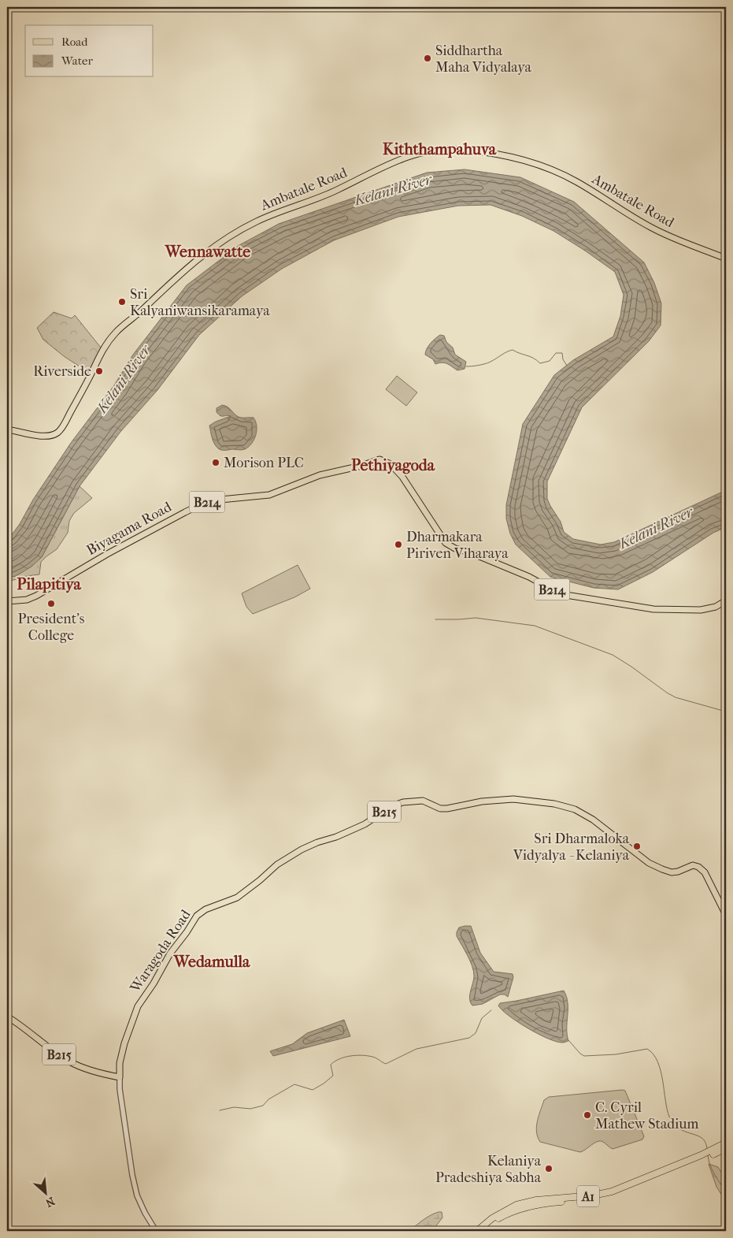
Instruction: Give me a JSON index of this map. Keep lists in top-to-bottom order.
{
  "streets": {
    "highway": ["A1"],
    "main road": [
      "Ambatale Road",
      "B214",
      "Biyagama Road",
      "B215",
      "Waragoda Road"
    ]
  },
  "crossings": [
    ["B215", "Waragoda Road"]
  ],
  "districts": [
    "Kiththampahuva",
    "Wennawatte",
    "Pethiyagoda",
    "Pilapitiya",
    "Wedamulla"
  ],
  "water": ["Kelani River"],
  "places": [
    "Siddhartha Maha Vidyalaya",
    "Sri Kalyaniwansikaramaya",
    "Riverside",
    "Morison PLC",
    "Dharmakara Piriven Viharaya",
    "President's College",
    "Sri Dharmaloka Vidyalya - Kelaniya",
    "C. Cyril Mathew Stadium",
    "Kelaniya Pradeshiya Sabha"
  ],
  "legend": ["Road", "Water"],
  "north": "bottom right"
}
